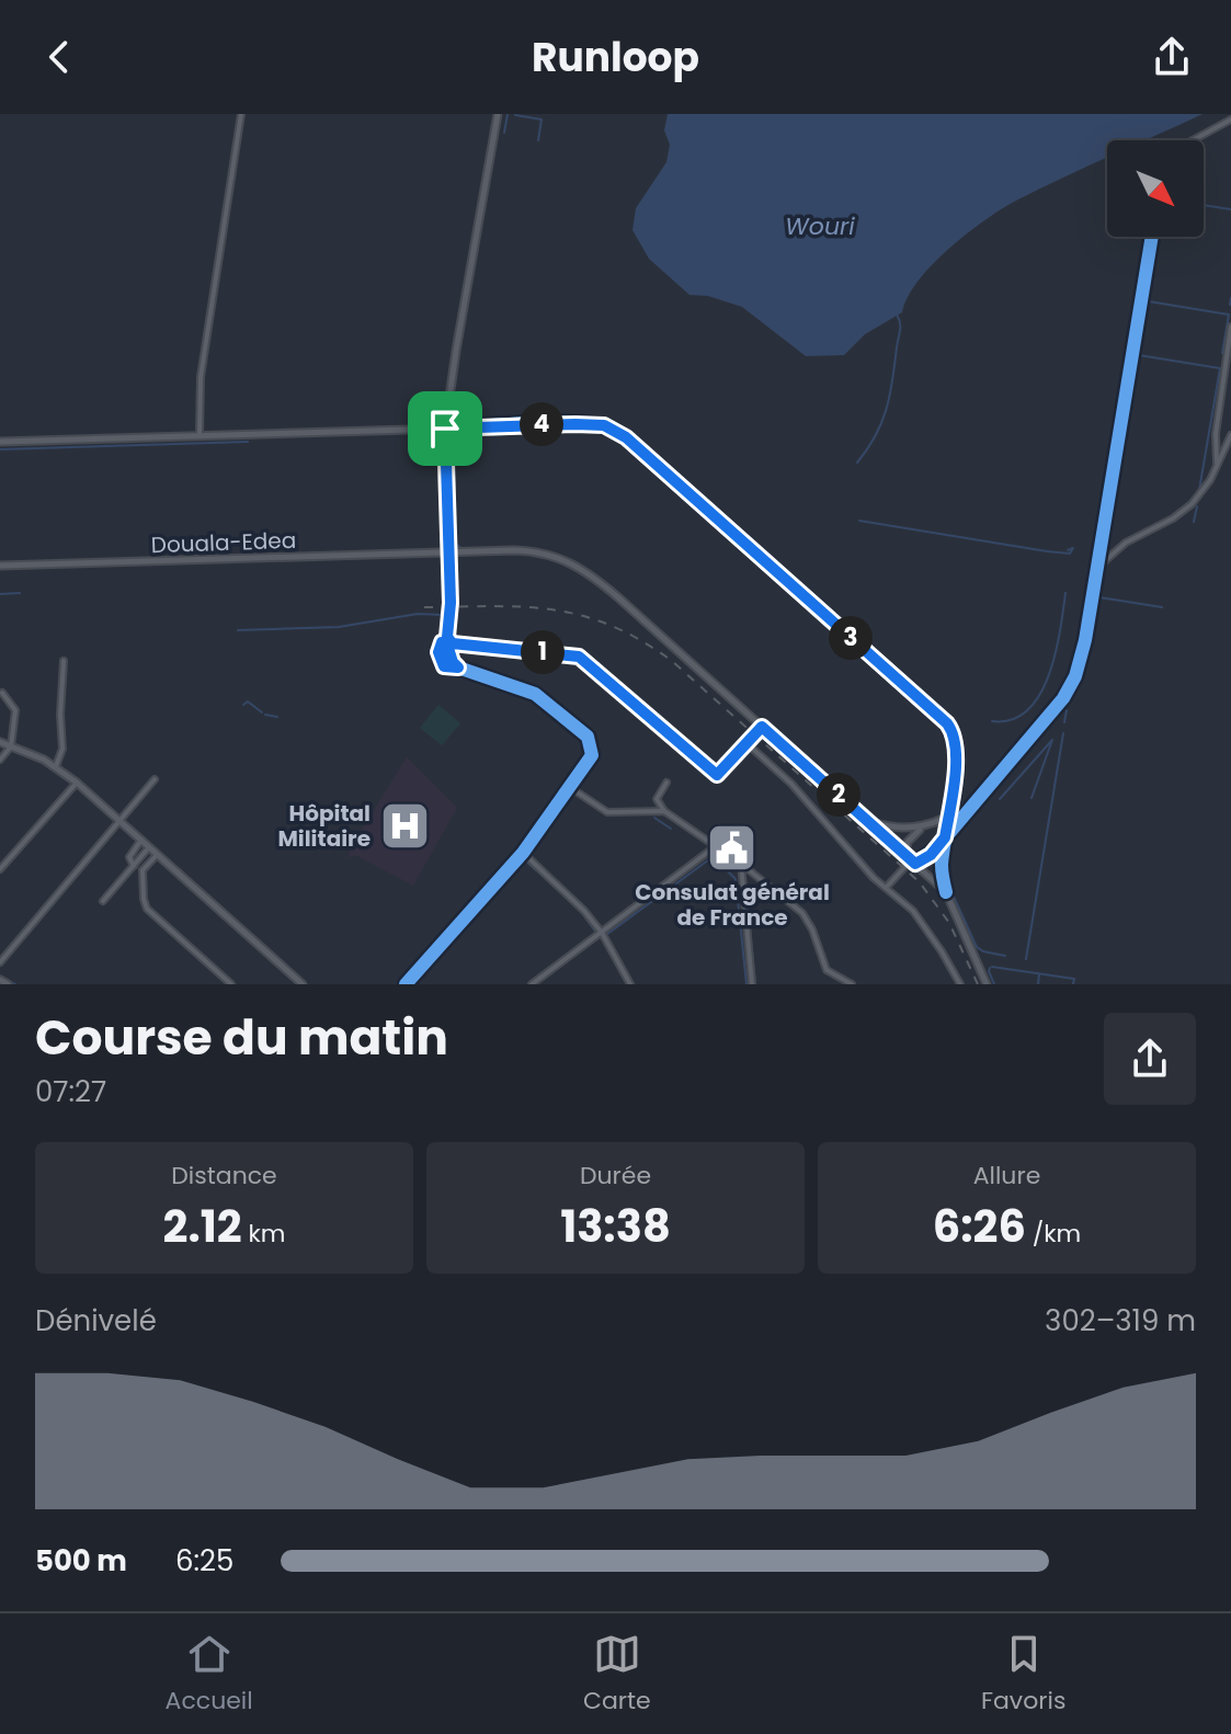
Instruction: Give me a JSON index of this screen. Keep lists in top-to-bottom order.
{
  "streets": {
    "main road": ["Douala-Edea"]
  },
  "water": ["Wouri"],
  "places": {
    "hospital": ["Hôpital Militaire"],
    "public building": ["Consulat général de France"]
  },
  "north": "bottom right",
  "page": {
    "header": "Runloop",
    "pins": [
      "4",
      "3",
      "1",
      "2"
    ],
    "heading": ["Course du matin", "07:27"],
    "stats": [
      ["Distance", "2.12 km"],
      ["Durée", "13:38"],
      ["Allure", "6:26 /km"]
    ],
    "chart": ["Dénivelé", "302–319 m"],
    "list": [
      {
        "name": "500 m",
        "note": "6:25"
      }
    ],
    "tabs": ["Accueil", "Carte", "Favoris"]
  }
}
